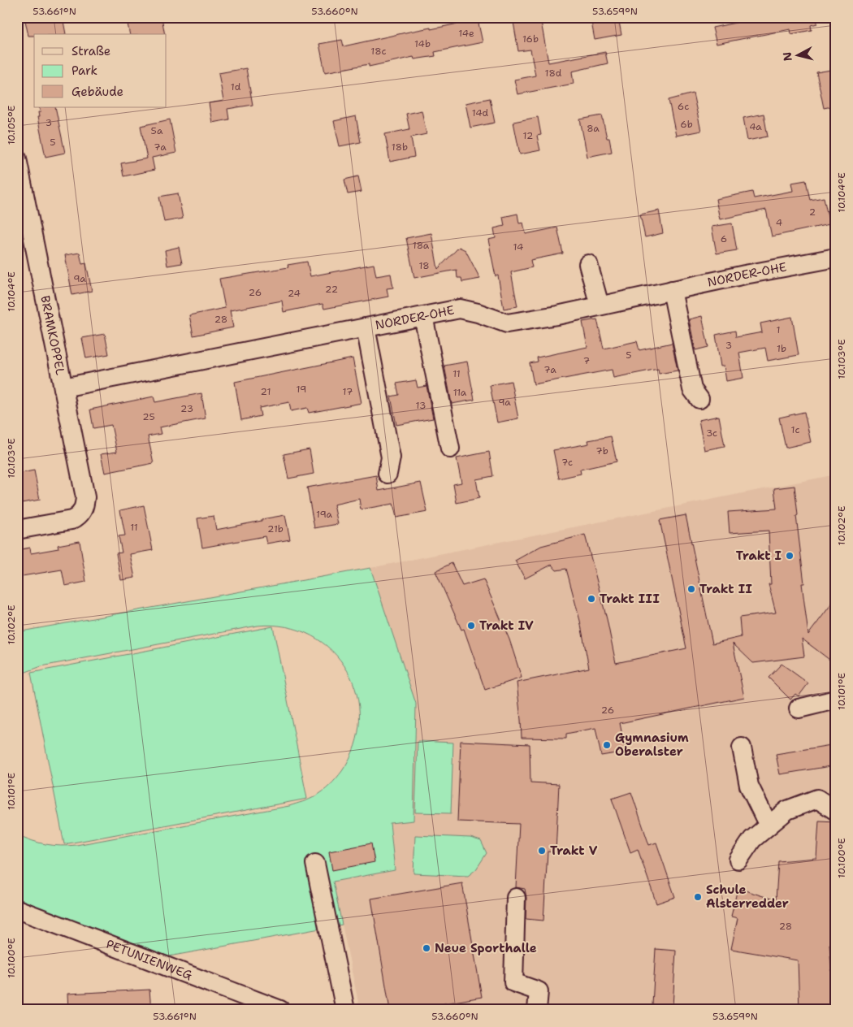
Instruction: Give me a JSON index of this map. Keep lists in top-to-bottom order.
{
  "streets": {
    "street": ["NORDER-OHE", "BRAMKOPPEL", "PETUNIENWEG"]
  },
  "crossings": [
    ["NORDER-OHE", "BRAMKOPPEL"]
  ],
  "places": [
    "Trakt I",
    "Trakt II",
    "Trakt III",
    "Trakt IV",
    "Gymnasium Oberalster",
    "Trakt V",
    "Schule Alsterredder",
    "Neue Sporthalle"
  ],
  "house_numbers": [
    "14e",
    "16b",
    "14b",
    "18c",
    "18d",
    "1d",
    "6c",
    "14d",
    "3",
    "6b",
    "4a",
    "8a",
    "5a",
    "12",
    "5",
    "7a",
    "18b",
    "2",
    "4",
    "6",
    "18a",
    "14",
    "18",
    "9a",
    "22",
    "26",
    "24",
    "28",
    "1",
    "3",
    "1b",
    "5",
    "7",
    "7a",
    "11",
    "19",
    "21",
    "17",
    "11a",
    "9a",
    "13",
    "23",
    "25",
    "1c",
    "3c",
    "7b",
    "7c",
    "19a",
    "11",
    "21b",
    "26",
    "28"
  ],
  "legend": ["Straße", "Park", "Gebäude"],
  "north": "left",
  "coordinates": [
    "53.661°N",
    "53.660°N",
    "53.659°N",
    "10.105°E",
    "10.104°E",
    "10.103°E",
    "10.102°E",
    "10.101°E",
    "10.100°E"
  ]
}
